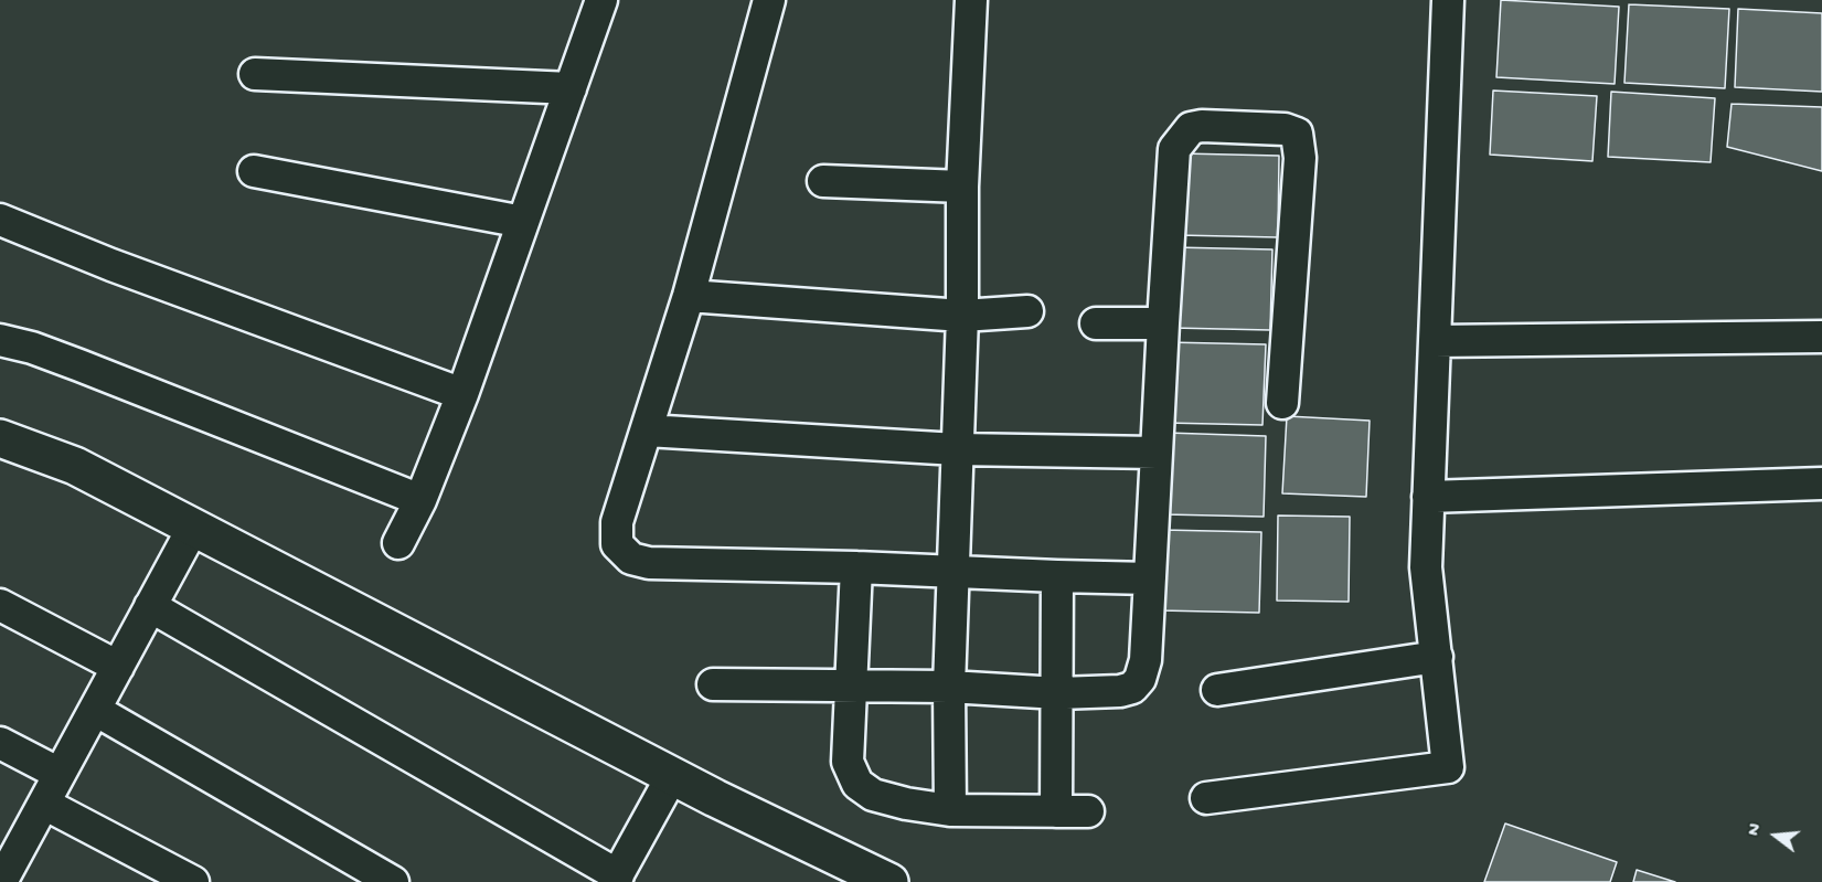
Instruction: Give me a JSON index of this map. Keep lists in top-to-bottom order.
{
  "north": "left"
}
